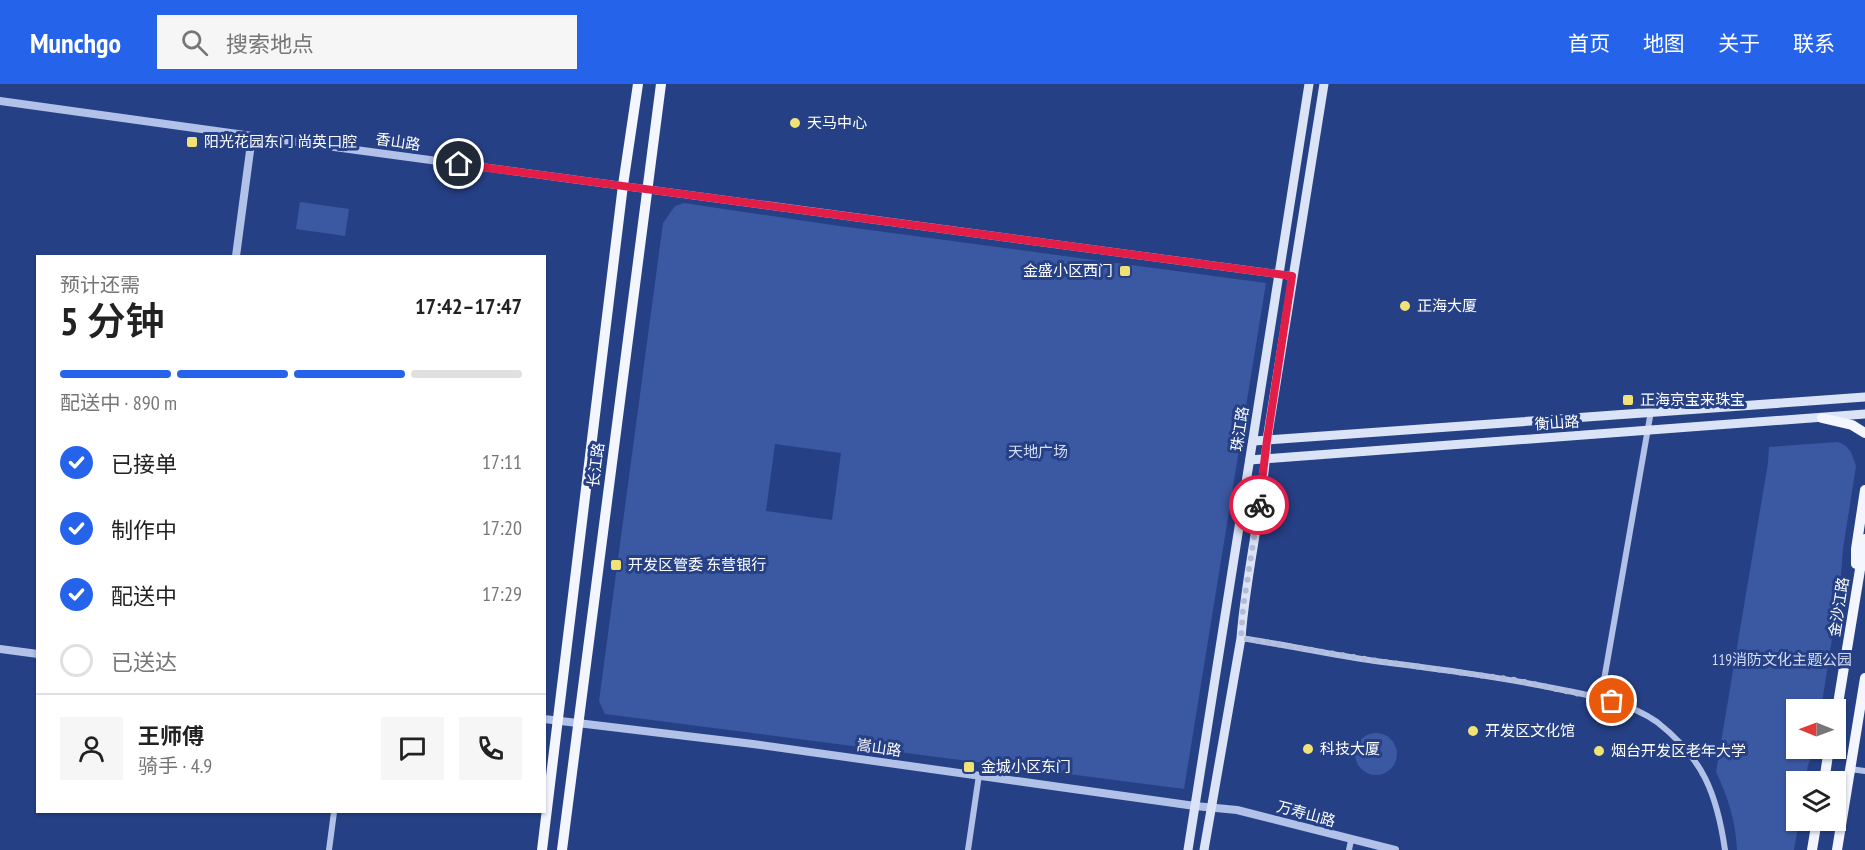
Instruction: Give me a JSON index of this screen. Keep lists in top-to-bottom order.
{
  "streets": {
    "main road": [
      "衡山路",
      "珠江路",
      "长江路",
      "金沙江路"
    ],
    "street": ["香山路", "嵩山路", "万寿山路"]
  },
  "crossings": [
    ["香山路", "珠江路"],
    ["香山路", "长江路"],
    ["衡山路", "珠江路"],
    ["珠江路", "嵩山路"],
    ["长江路", "嵩山路"],
    ["嵩山路", "万寿山路"]
  ],
  "parks": ["天地广场", "119消防文化主题公园"],
  "places": {
    "other": [
      "天马中心",
      "正海大厦",
      "开发区文化馆",
      "科技大厦",
      "烟台开发区老年大学"
    ],
    "transit": [
      "阳光花园东门 尚英口腔",
      "金盛小区西门",
      "正海京宝来珠宝",
      "开发区管委 东营银行",
      "金城小区东门"
    ]
  },
  "north": "left",
  "page": {
    "header": "Munchgo",
    "search": "搜索地点",
    "nav": [
      "首页",
      "地图",
      "关于",
      "联系"
    ],
    "heading": ["5 分钟", "预计还需", "17:42–17:47"],
    "panel": ["王师傅", "骑手 · 4.9"],
    "bar": "配送中 · 890 m",
    "list": [
      ["已接单", "17:11"],
      ["制作中", "17:20"],
      ["配送中", "17:29"],
      "已送达"
    ]
  }
}
